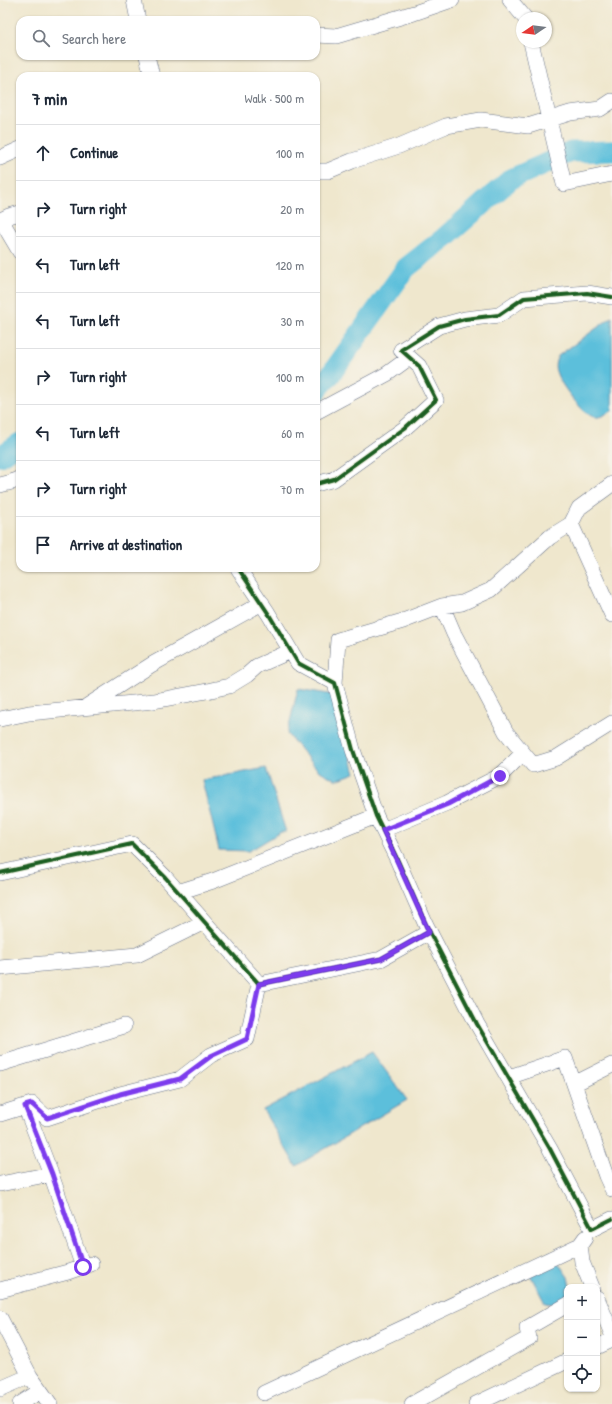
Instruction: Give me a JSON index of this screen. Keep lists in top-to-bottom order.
{
  "north": "left",
  "page": {
    "search": "Search here",
    "heading": ["7 min", "Walk · 500 m"],
    "list": [
      ["Continue", "100 m"],
      ["Turn right", "20 m"],
      ["Turn left", "120 m"],
      ["Turn left", "30 m"],
      ["Turn right", "100 m"],
      ["Turn left", "60 m"],
      ["Turn right", "70 m"],
      "Arrive at destination"
    ],
    "map_buttons": ["+", "−"]
  }
}
